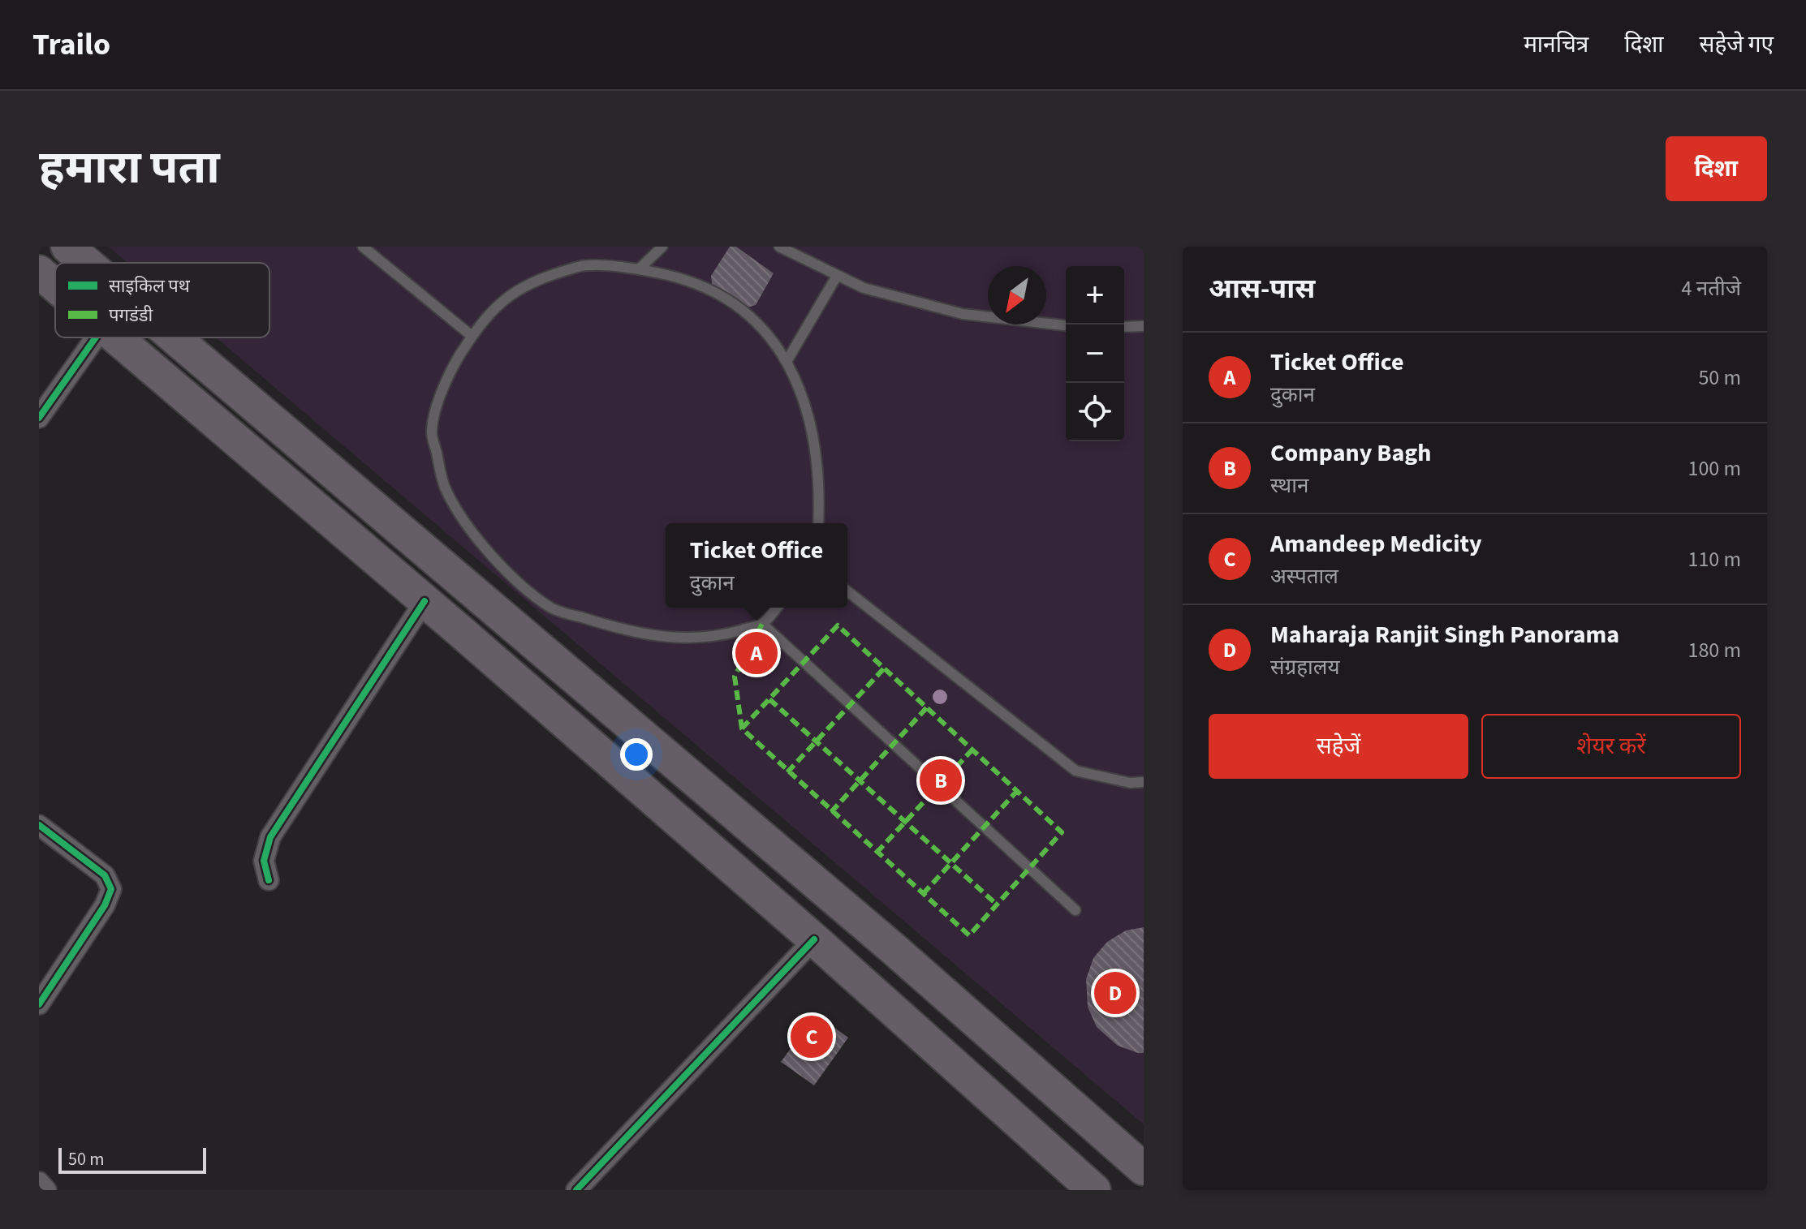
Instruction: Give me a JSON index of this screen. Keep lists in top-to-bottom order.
{
  "legend": ["साइकिल पथ", "पगडंडी"],
  "scale_bar": "50 m",
  "north": "bottom left",
  "page": {
    "header": "Trailo",
    "nav": ["मानचित्र", "दिशा", "सहेजे गए"],
    "title": "हमारा पता",
    "buttons": [
      "दिशा",
      ["सहेजें", "शेयर करें"]
    ],
    "heading": ["आस-पास", "4 नतीजे"],
    "map_buttons": ["+", "−"],
    "list": [
      {
        "mark": "A",
        "name": "Ticket Office",
        "note": "दुकान",
        "value": "50 m"
      },
      {
        "mark": "B",
        "name": "Company Bagh",
        "note": "स्थान",
        "value": "100 m"
      },
      {
        "mark": "C",
        "name": "Amandeep Medicity",
        "note": "अस्पताल",
        "value": "110 m"
      },
      {
        "mark": "D",
        "name": "Maharaja Ranjit Singh Panorama",
        "note": "संग्रहालय",
        "value": "180 m"
      }
    ],
    "popup": ["Ticket Office", "दुकान"],
    "pins": [
      "A",
      "B",
      "D",
      "C"
    ],
    "scale": "50 m"
  }
}
